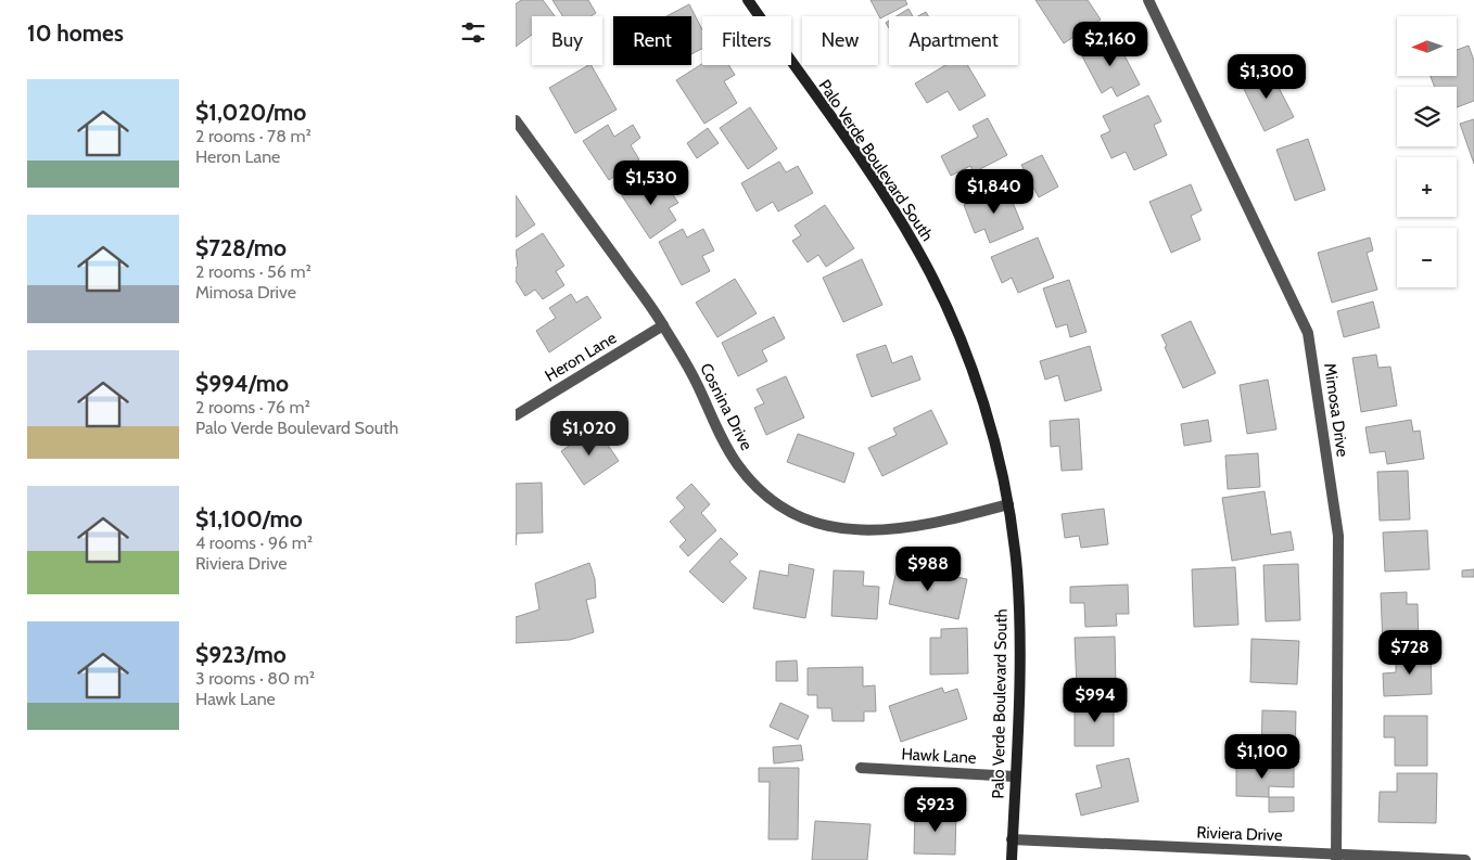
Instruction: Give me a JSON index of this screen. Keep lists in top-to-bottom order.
{
  "streets": {
    "main road": ["Palo Verde Boulevard South"],
    "street": [
      "Heron Lane",
      "Cosnina Drive",
      "Mimosa Drive",
      "Hawk Lane",
      "Riviera Drive"
    ]
  },
  "crossings": [
    ["Palo Verde Boulevard South", "Cosnina Drive"],
    ["Palo Verde Boulevard South", "Hawk Lane"],
    ["Palo Verde Boulevard South", "Riviera Drive"],
    ["Heron Lane", "Cosnina Drive"],
    ["Mimosa Drive", "Riviera Drive"]
  ],
  "north": "left",
  "page": {
    "heading": "10 homes",
    "map_buttons": ["+", "−"],
    "chip": [
      "Buy",
      "Rent",
      "Filters",
      "New",
      "Apartment"
    ],
    "price": [
      "$2,160",
      "$1,300",
      "$1,530",
      "$1,840",
      "$1,020",
      "$988",
      "$728",
      "$994",
      "$1,100",
      "$923"
    ],
    "list": [
      {
        "name": "$1,020/mo",
        "note": "2 rooms · 78 m² · Heron Lane"
      },
      {
        "name": "$728/mo",
        "note": "2 rooms · 56 m² · Mimosa Drive"
      },
      {
        "name": "$994/mo",
        "note": "2 rooms · 76 m² · Palo Verde Boulevard South"
      },
      {
        "name": "$1,100/mo",
        "note": "4 rooms · 96 m² · Riviera Drive"
      },
      {
        "name": "$923/mo",
        "note": "3 rooms · 80 m² · Hawk Lane"
      }
    ]
  }
}
